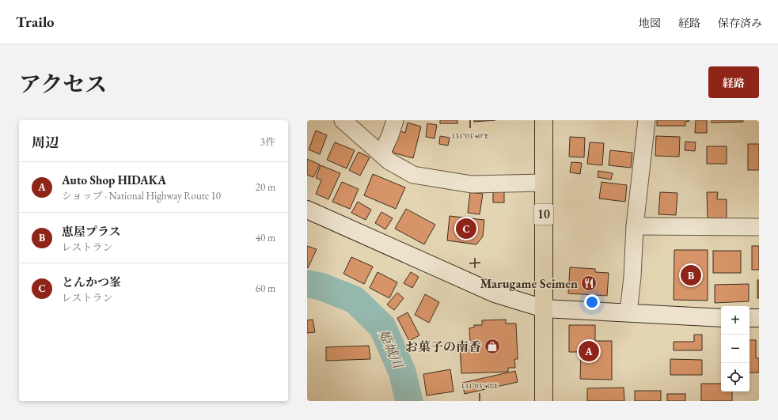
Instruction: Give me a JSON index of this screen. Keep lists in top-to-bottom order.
{
  "streets": {
    "highway": ["10"]
  },
  "water": ["姫城川"],
  "places": {
    "restaurant": ["Marugame Seimen"],
    "shop": ["お菓子の南香"]
  },
  "page": {
    "header": "Trailo",
    "nav": ["地図", "経路", "保存済み"],
    "title": "アクセス",
    "buttons": "経路",
    "heading": ["周辺", "3件"],
    "list": [
      {
        "mark": "A",
        "name": "Auto Shop HIDAKA",
        "note": "ショップ · National Highway Route 10",
        "value": "20 m"
      },
      {
        "mark": "B",
        "name": "恵屋プラス",
        "note": "レストラン",
        "value": "40 m"
      },
      {
        "mark": "C",
        "name": "とんかつ峯",
        "note": "レストラン",
        "value": "60 m"
      }
    ],
    "pins": ["C", "B", "A"],
    "map_buttons": ["+", "−"]
  },
  "coordinates": ["131°03'40\"E"]
}
